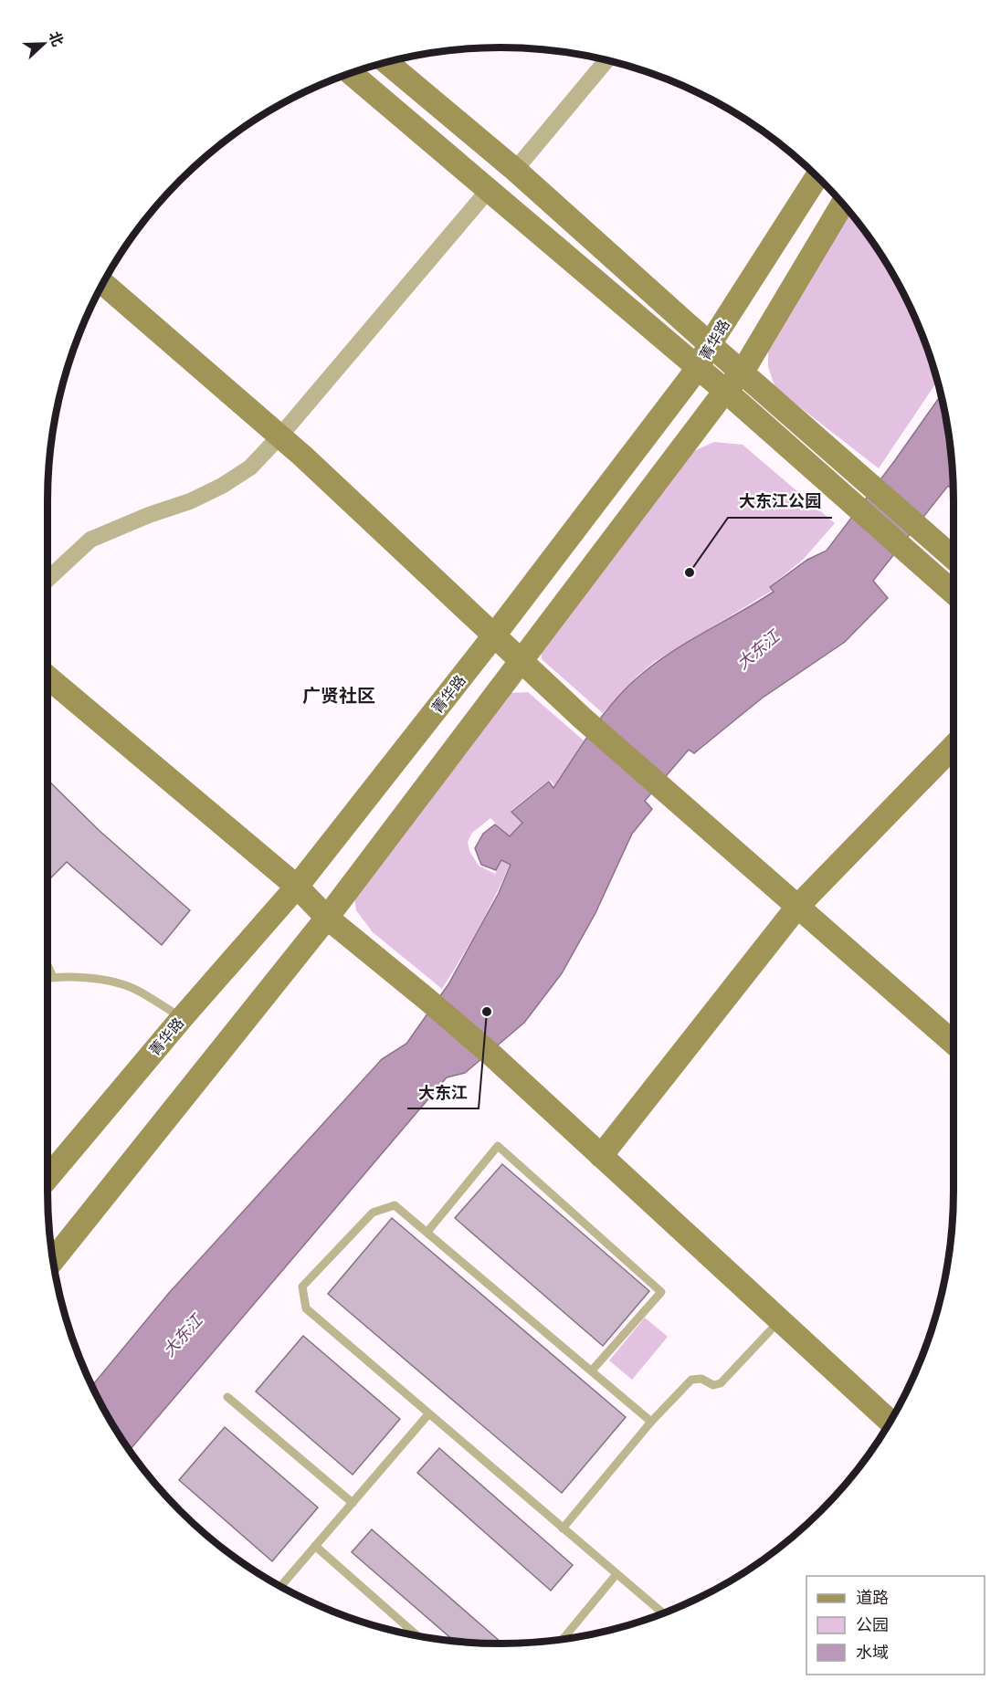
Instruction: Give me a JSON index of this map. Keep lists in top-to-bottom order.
{
  "streets": {
    "street": ["菁华路"]
  },
  "districts": ["广贤社区"],
  "water": ["大东江"],
  "places": ["大东江公园", "大东江"],
  "legend": ["道路", "公园", "水域"],
  "north": "right"
}
